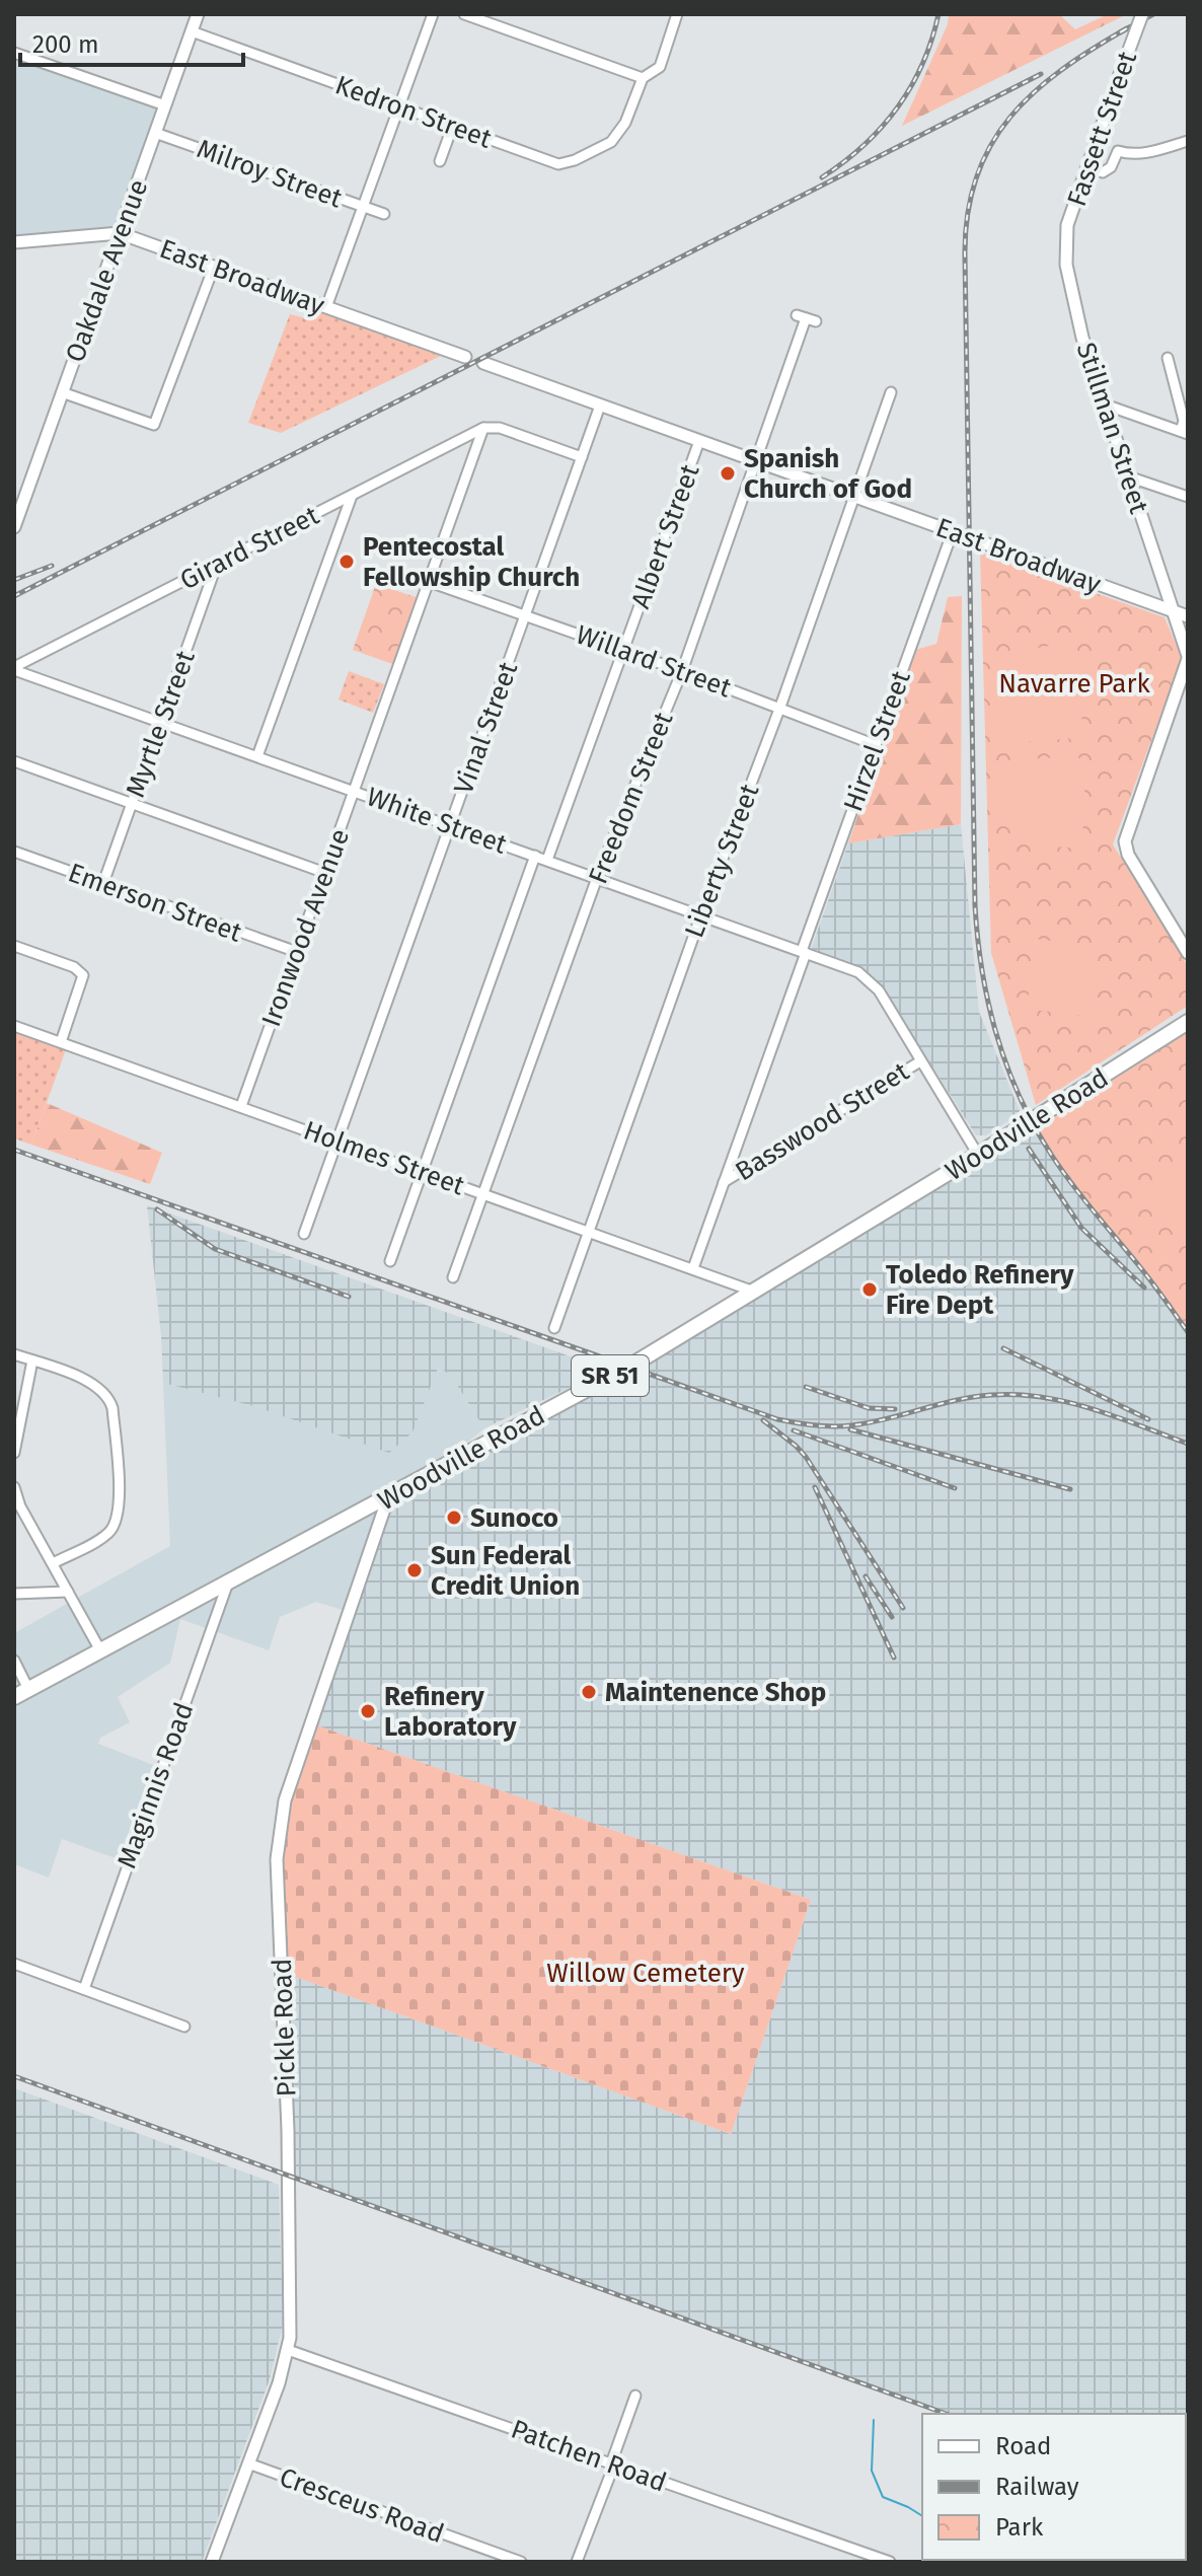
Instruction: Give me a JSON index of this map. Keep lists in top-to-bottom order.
{
  "streets": {
    "main road": ["Woodville Road", "SR 51"],
    "street": [
      "Kedron Street",
      "Fassett Street",
      "Milroy Street",
      "Oakdale Avenue",
      "East Broadway",
      "Stillman Street",
      "Albert Street",
      "Girard Street",
      "Willard Street",
      "Myrtle Street",
      "Vinal Street",
      "Hirzel Street",
      "Freedom Street",
      "White Street",
      "Liberty Street",
      "Emerson Street",
      "Ironwood Avenue",
      "Basswood Street",
      "Holmes Street",
      "Maginnis Road",
      "Pickle Road",
      "Patchen Road",
      "Cresceus Road"
    ]
  },
  "crossings": [
    ["Kedron Street", "Oakdale Avenue"],
    ["Fassett Street", "Stillman Street"],
    ["Milroy Street", "Oakdale Avenue"],
    ["Oakdale Avenue", "East Broadway"],
    ["East Broadway", "Stillman Street"],
    ["East Broadway", "Albert Street"],
    ["East Broadway", "Vinal Street"],
    ["East Broadway", "Hirzel Street"],
    ["East Broadway", "Freedom Street"],
    ["East Broadway", "Liberty Street"],
    ["Albert Street", "Willard Street"],
    ["Albert Street", "White Street"],
    ["Girard Street", "Myrtle Street"],
    ["Girard Street", "White Street"],
    ["Girard Street", "Ironwood Avenue"],
    ["Willard Street", "Vinal Street"],
    ["Willard Street", "Hirzel Street"],
    ["Willard Street", "Freedom Street"],
    ["Willard Street", "Liberty Street"],
    ["Willard Street", "Ironwood Avenue"],
    ["Myrtle Street", "White Street"],
    ["Myrtle Street", "Emerson Street"],
    ["Vinal Street", "White Street"],
    ["Vinal Street", "Holmes Street"],
    ["Hirzel Street", "White Street"],
    ["Hirzel Street", "Basswood Street"],
    ["Hirzel Street", "Holmes Street"],
    ["Freedom Street", "White Street"],
    ["Freedom Street", "Holmes Street"],
    ["White Street", "Liberty Street"],
    ["White Street", "Ironwood Avenue"],
    ["White Street", "Basswood Street"],
    ["Liberty Street", "Holmes Street"],
    ["Emerson Street", "Ironwood Avenue"],
    ["Ironwood Avenue", "Holmes Street"],
    ["Woodville Road", "Holmes Street"],
    ["Woodville Road", "Maginnis Road"],
    ["Woodville Road", "Pickle Road"],
    ["Pickle Road", "Patchen Road"],
    ["Pickle Road", "Cresceus Road"]
  ],
  "parks": ["Navarre Park", "Willow Cemetery"],
  "places": [
    "Spanish Church of God",
    "Pentecostal Fellowship Church",
    "Toledo Refinery Fire Dept",
    "Sunoco",
    "Sun Federal Credit Union",
    "Maintenence Shop",
    "Refinery Laboratory"
  ],
  "legend": ["Road", "Railway", "Park"],
  "scale_bar": "200 m"
}
